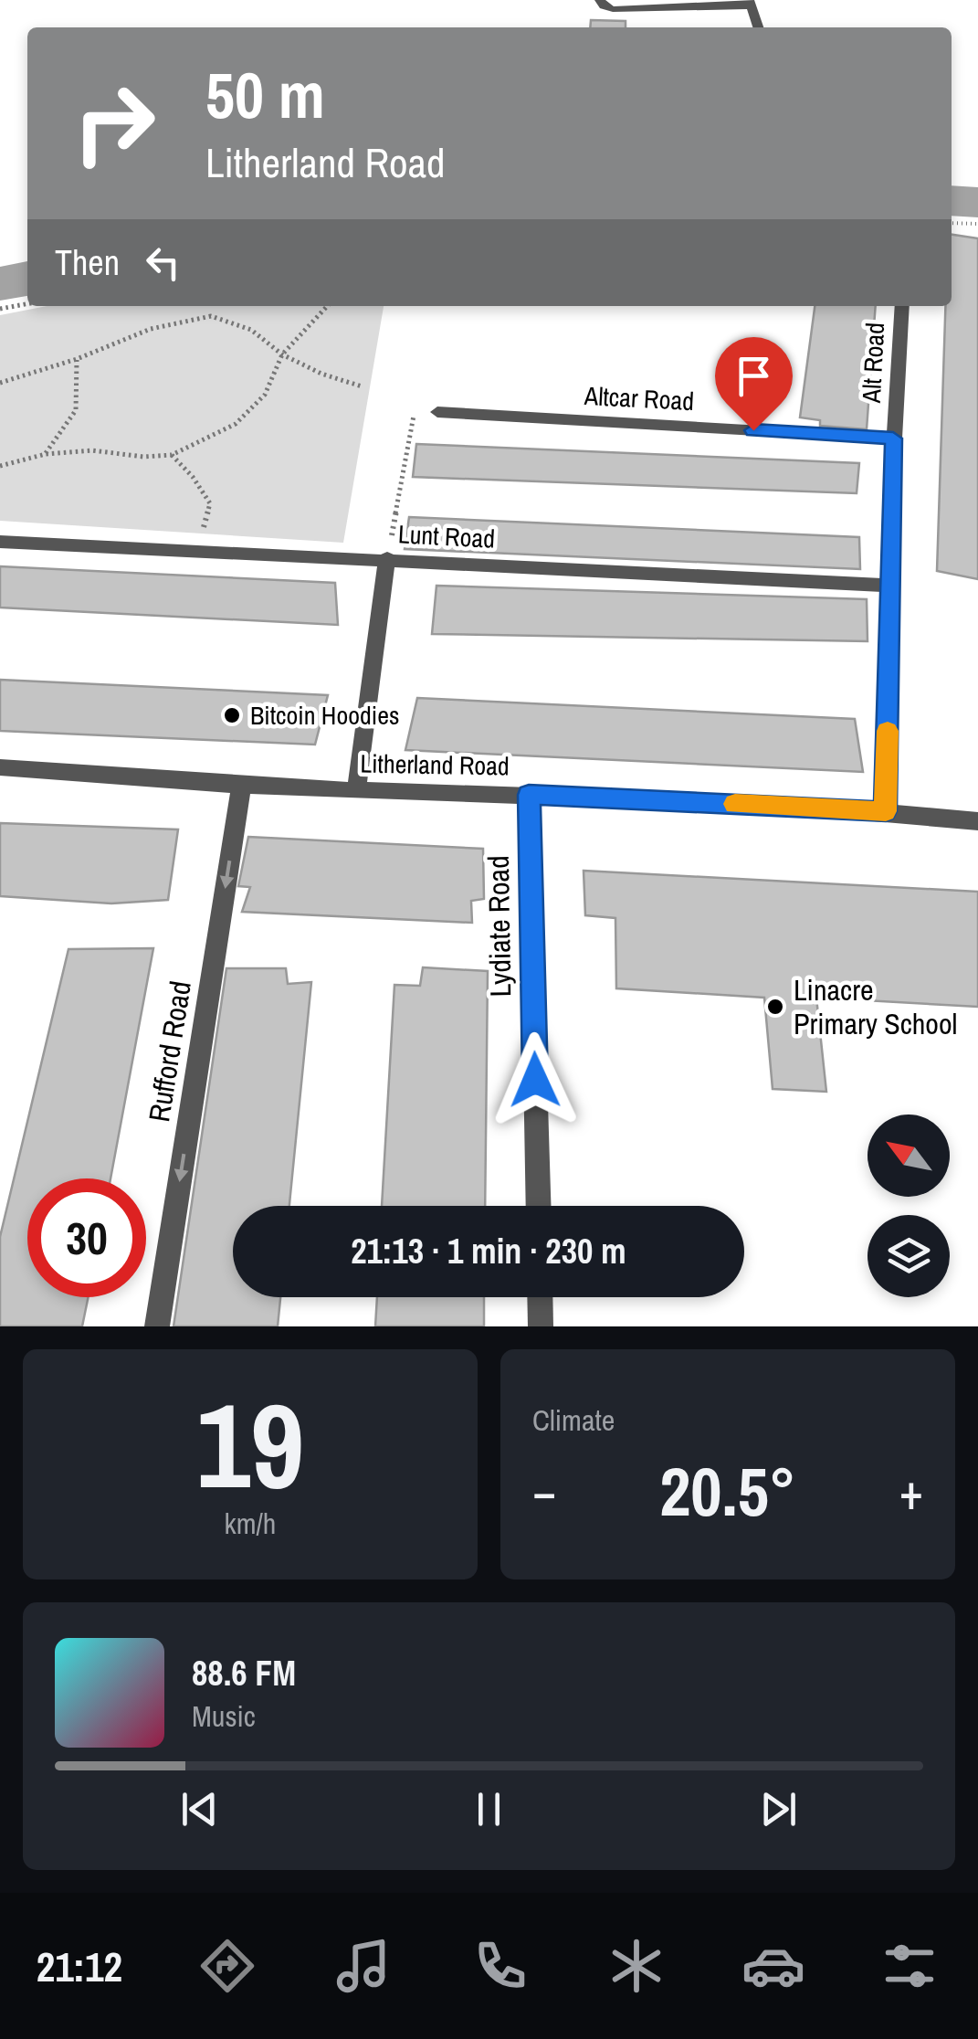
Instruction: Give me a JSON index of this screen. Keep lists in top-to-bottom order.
{
  "streets": {
    "street": [
      "Alt Road",
      "Altcar Road",
      "Lunt Road",
      "Litherland Road",
      "Lydiate Road",
      "Rufford Road"
    ]
  },
  "crossings": [
    ["Alt Road", "Altcar Road"],
    ["Alt Road", "Lunt Road"],
    ["Alt Road", "Litherland Road"],
    ["Litherland Road", "Lydiate Road"],
    ["Litherland Road", "Rufford Road"]
  ],
  "one_way": ["Rufford Road"],
  "places": ["Bitcoin Hoodies", "Linacre Primary School"],
  "north": "top left",
  "page": {
    "turn": ["50 m", "Litherland Road"],
    "then": "Then",
    "limit": "30",
    "trip": "21:13 · 1 min · 230 m",
    "tile": [
      ["19", "km/h"],
      "Climate"
    ],
    "heat": ["−", "20.5°", "+"],
    "song": ["88.6 FM", "Music"],
    "tabs": "21:12"
  }
}
